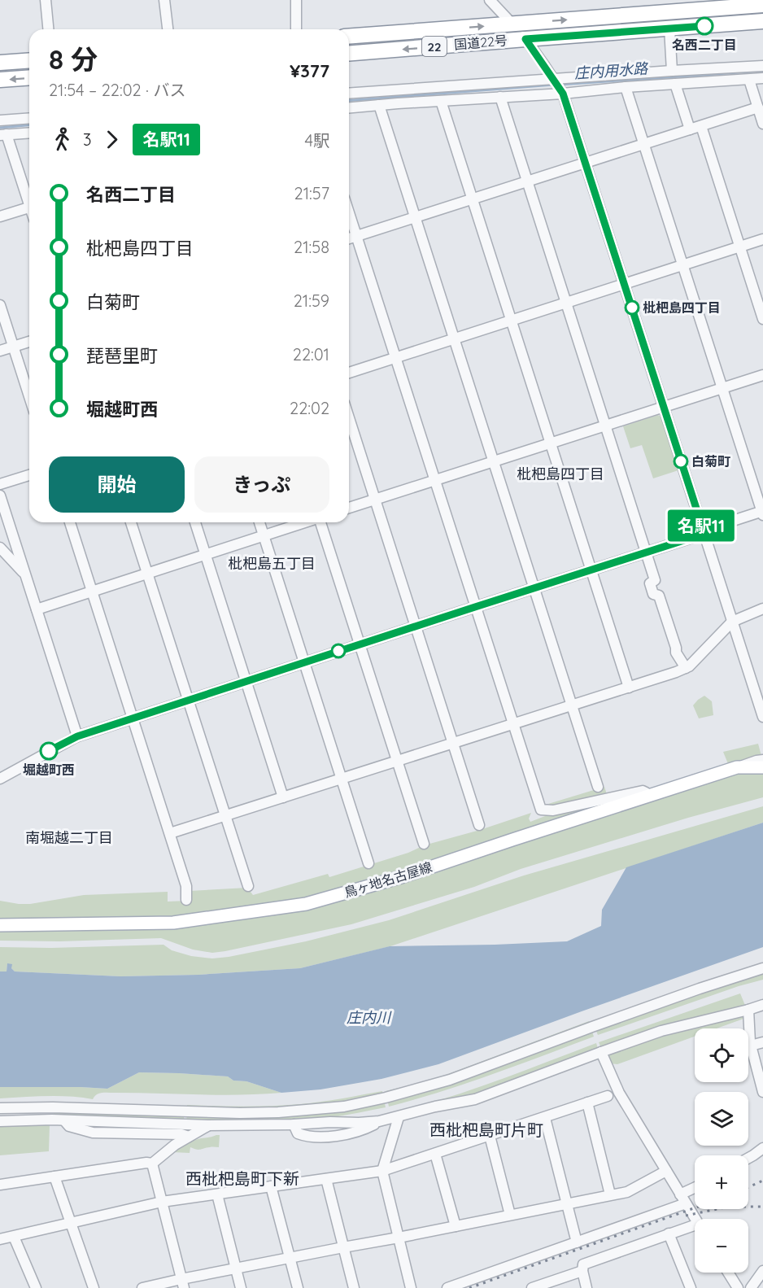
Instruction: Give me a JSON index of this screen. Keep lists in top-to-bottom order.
{
  "streets": {
    "highway": ["国道22号", "22"],
    "main road": ["鳥ヶ地名古屋線"]
  },
  "districts": [
    "枇杷島四丁目",
    "枇杷島五丁目",
    "南堀越二丁目",
    "西枇杷島町片町",
    "西枇杷島町下新"
  ],
  "water": ["庄内用水路", "庄内川"],
  "places": [
    "名西二丁目",
    "枇杷島四丁目",
    "白菊町",
    "堀越町西"
  ],
  "lines": ["bus line 名駅11"],
  "page": {
    "on_map": "名駅11",
    "heading": ["8 分", "21:54 – 22:02 · バス", "¥377"],
    "legs": ["3", "名駅11", "4駅"],
    "list": [
      {
        "name": "名西二丁目",
        "value": "21:57"
      },
      {
        "name": "枇杷島四丁目",
        "value": "21:58"
      },
      {
        "name": "白菊町",
        "value": "21:59"
      },
      {
        "name": "琵琶里町",
        "value": "22:01"
      },
      {
        "name": "堀越町西",
        "value": "22:02"
      }
    ],
    "buttons": ["開始", "きっぷ"],
    "map_buttons": ["+", "−"]
  }
}
